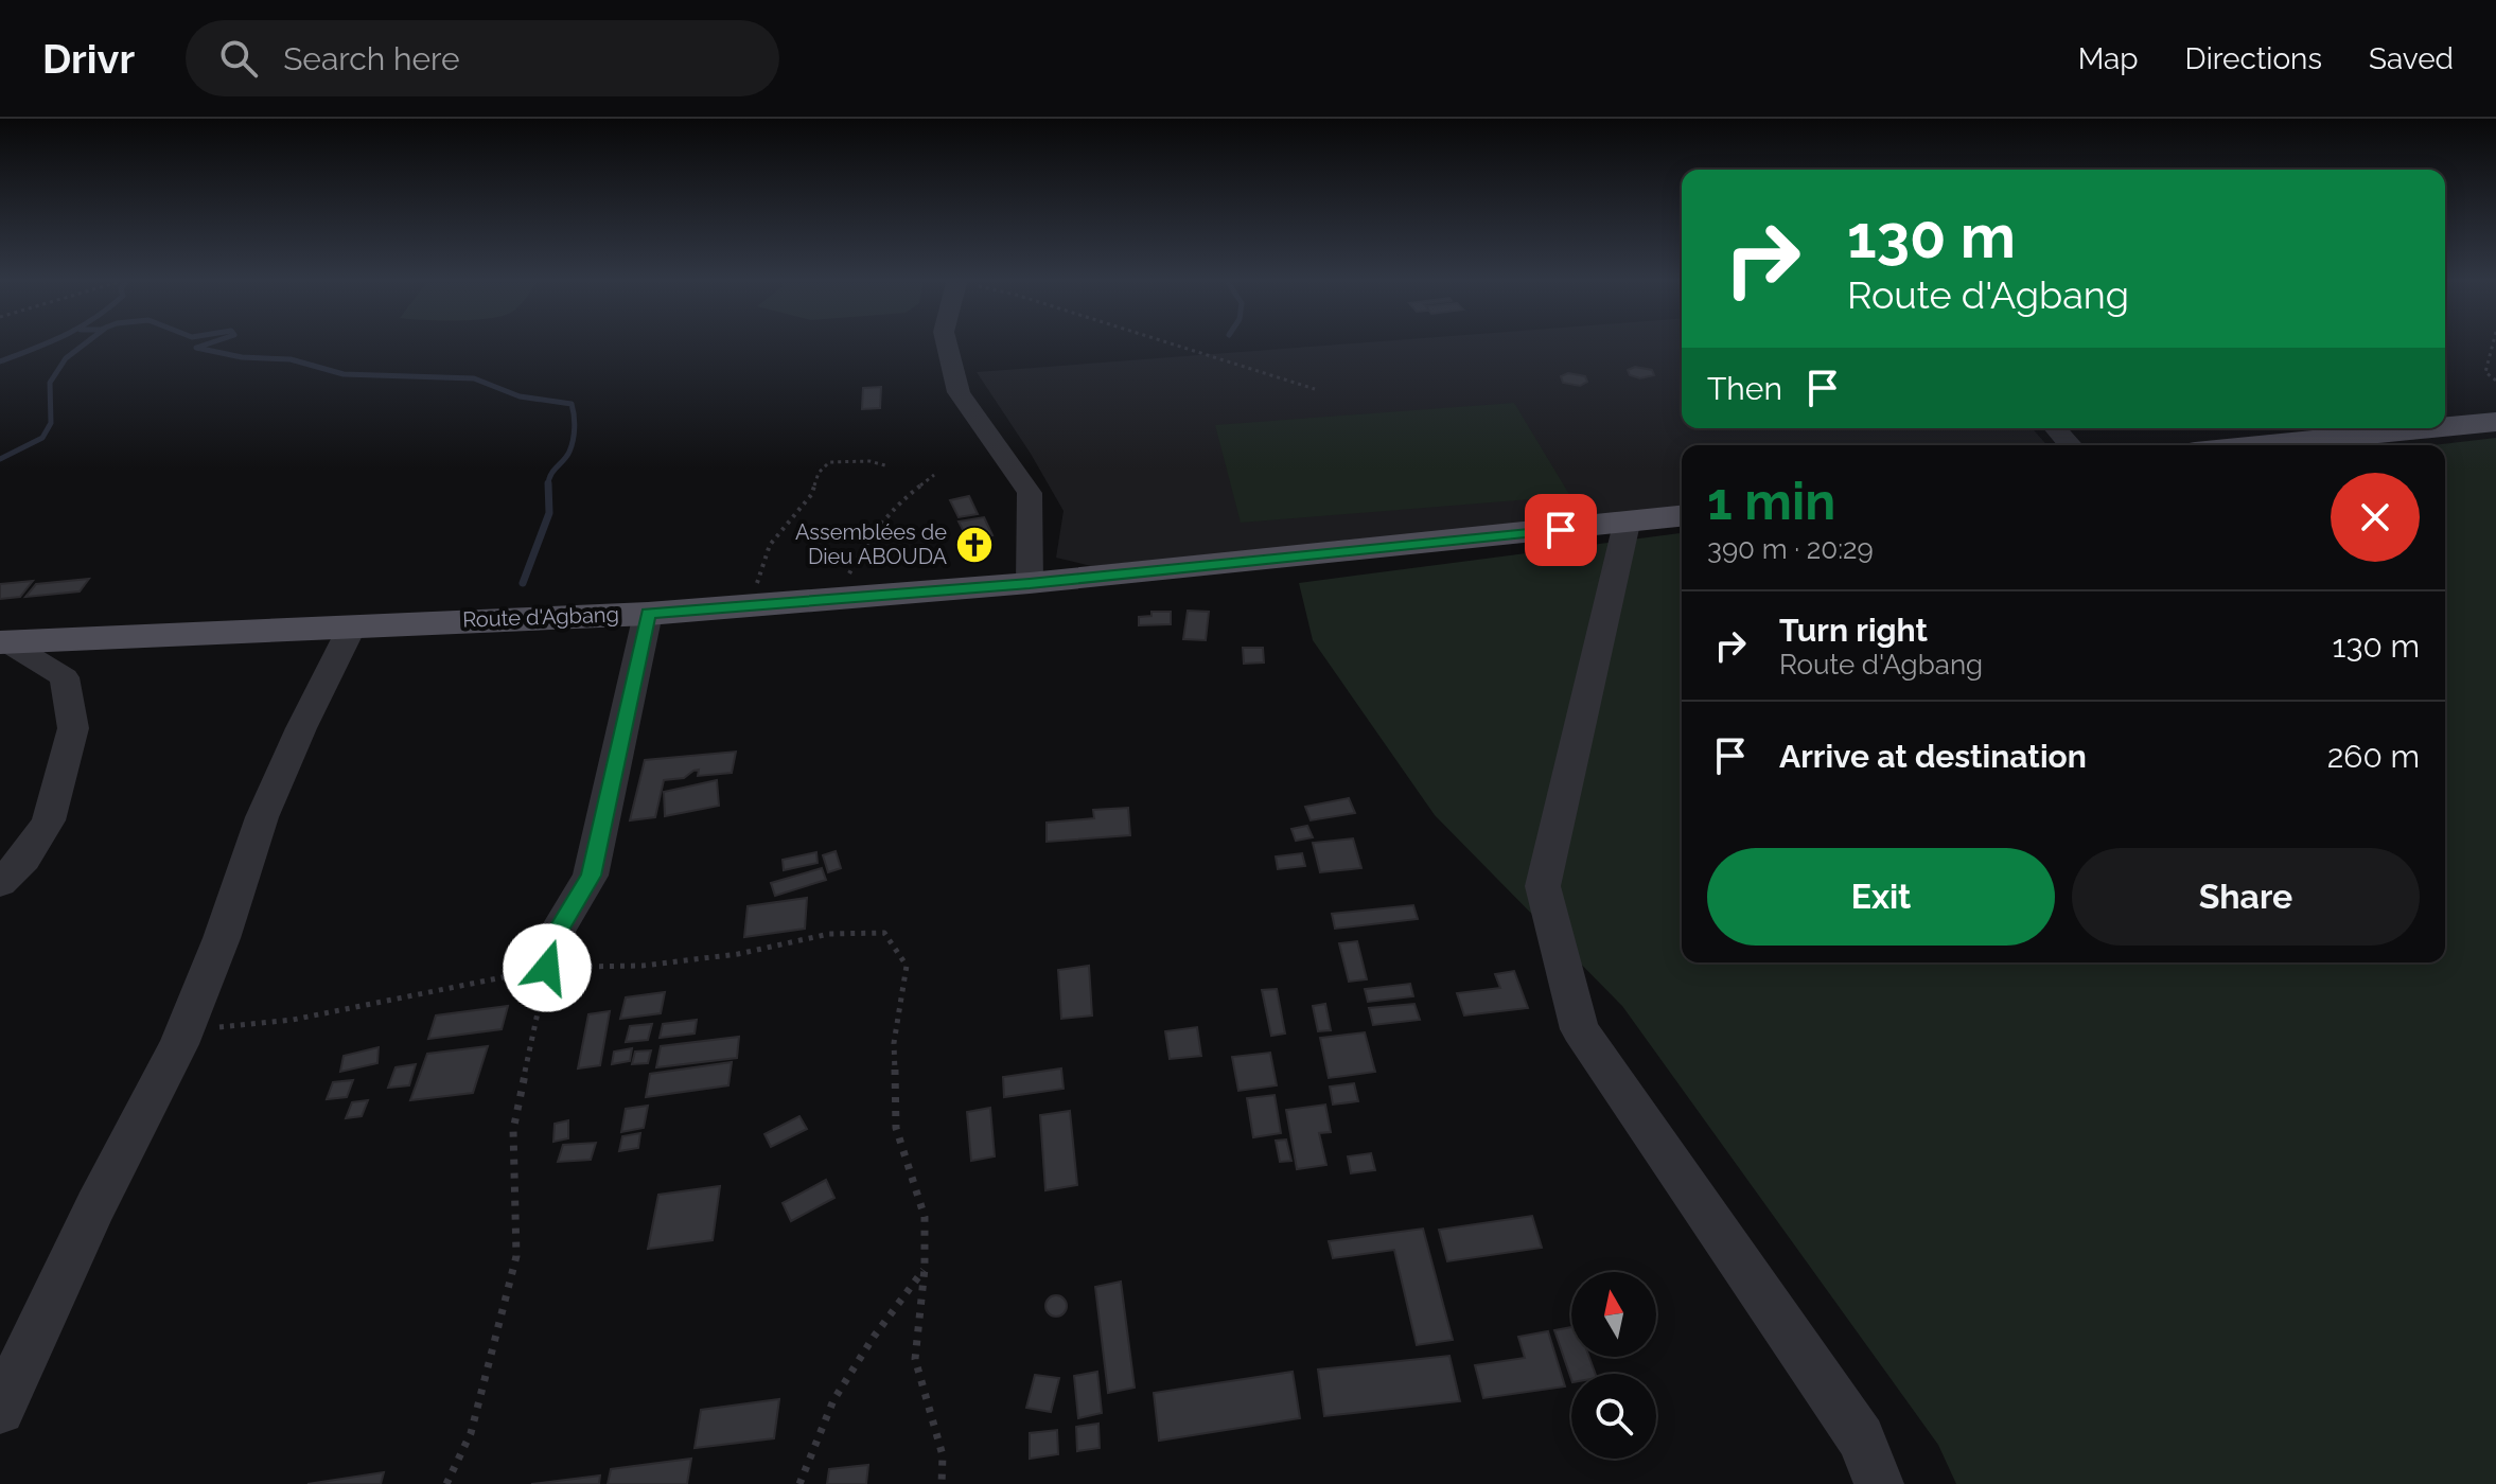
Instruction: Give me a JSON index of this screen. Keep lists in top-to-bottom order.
{
  "streets": {
    "main road": ["Route d'Agbang"]
  },
  "places": {
    "church": ["Assemblées de Dieu ABOUDA"]
  },
  "north": "top",
  "page": {
    "header": "Drivr",
    "search": "Search here",
    "nav": ["Map", "Directions", "Saved"],
    "turn": ["130 m", "Route d'Agbang"],
    "then": "Then",
    "heading": ["1 min", "390 m · 20:29"],
    "list": [
      {
        "name": "Turn right",
        "note": "Route d'Agbang",
        "value": "130 m"
      },
      {
        "name": "Arrive at destination",
        "value": "260 m"
      }
    ],
    "buttons": ["Exit", "Share"]
  }
}
